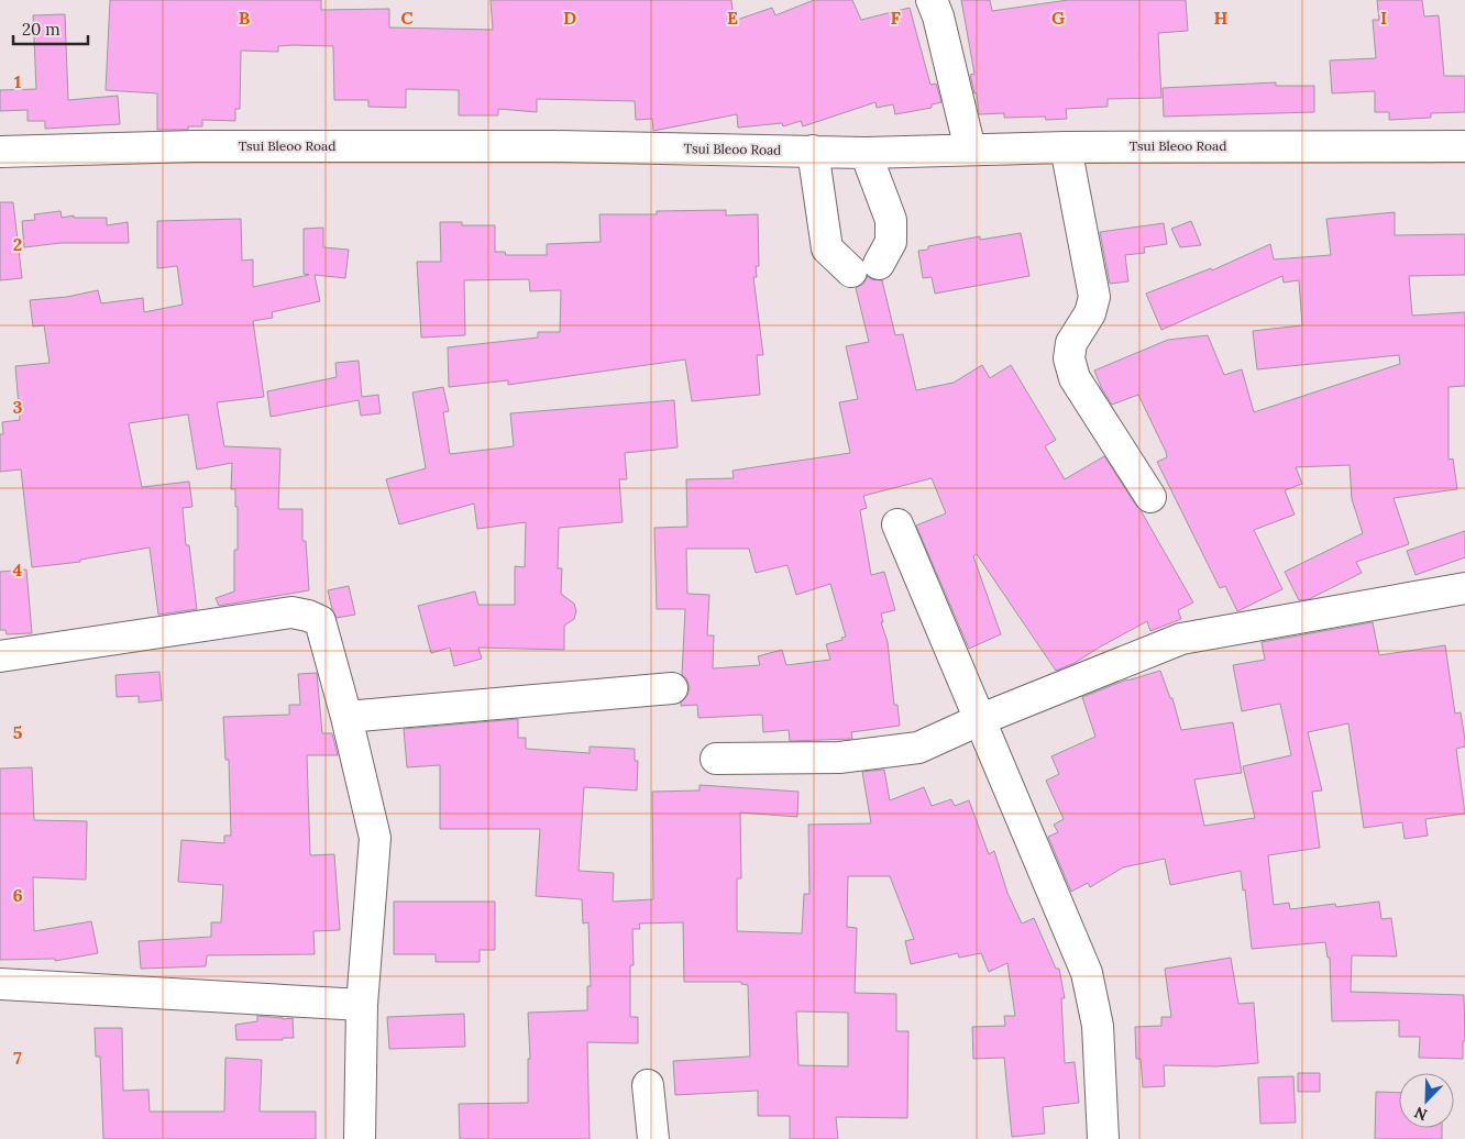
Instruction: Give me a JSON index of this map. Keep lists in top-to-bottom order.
{
  "streets": {
    "street": ["Tsui Bleoo Road"]
  },
  "scale_bar": "20 m",
  "north": "bottom left",
  "grid": {
    "columns": [
      "B",
      "C",
      "D",
      "E",
      "F",
      "G",
      "H",
      "I"
    ],
    "rows": [
      "1",
      "2",
      "3",
      "4",
      "5",
      "6",
      "7"
    ]
  }
}
